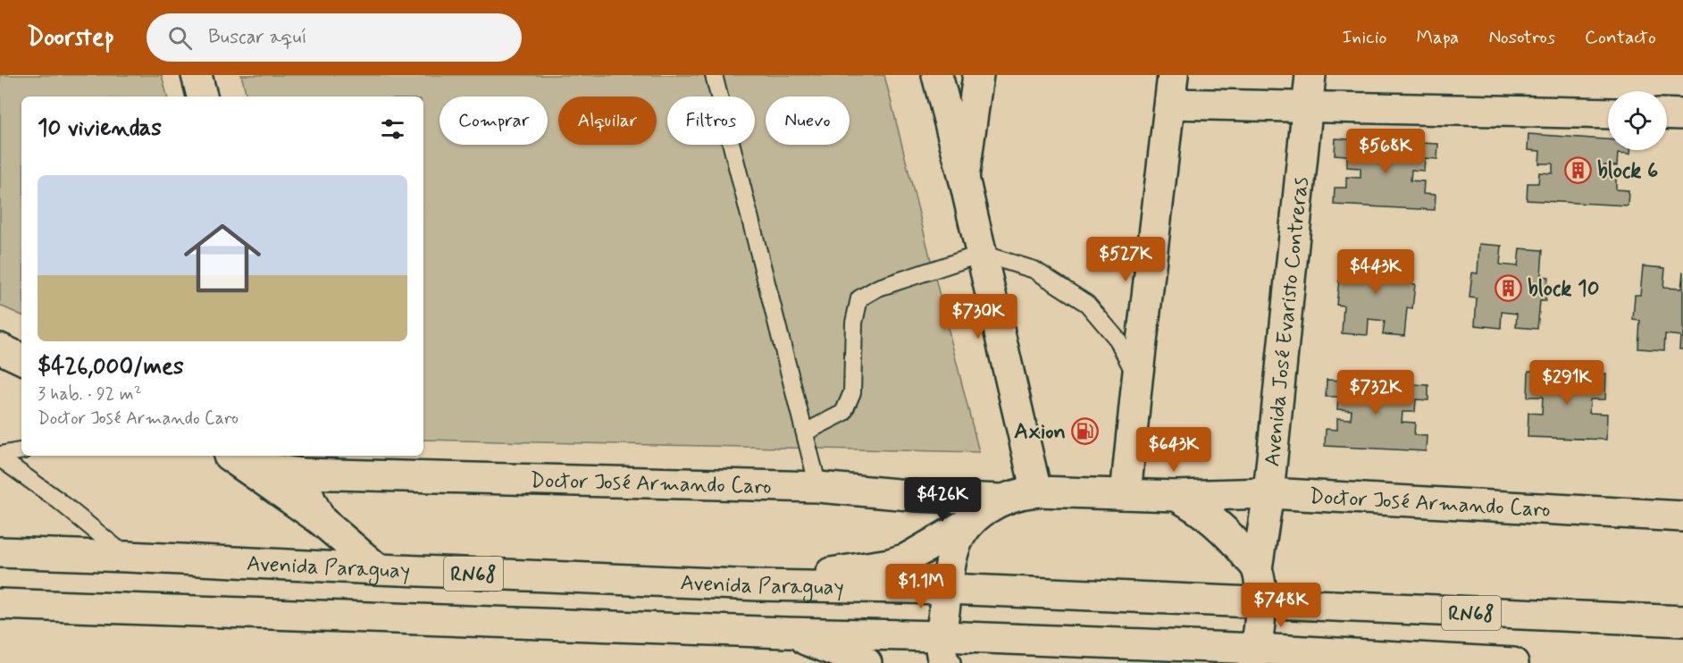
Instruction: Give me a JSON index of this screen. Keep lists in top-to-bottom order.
{
  "streets": {
    "main road": [
      "Avenida José Evaristo Contreras",
      "Doctor José Armando Caro",
      "Avenida Paraguay",
      "RN68"
    ]
  },
  "crossings": [
    ["Avenida José Evaristo Contreras", "Doctor José Armando Caro"],
    ["Avenida José Evaristo Contreras", "Avenida Paraguay"],
    ["Avenida José Evaristo Contreras", "RN68"]
  ],
  "places": {
    "building": ["block 6", "block 10"],
    "fuel station": ["Axion"]
  },
  "page": {
    "header": "Doorstep",
    "search": "Buscar aquí",
    "nav": [
      "Inicio",
      "Mapa",
      "Nosotros",
      "Contacto"
    ],
    "chip": [
      "Comprar",
      "Alquilar",
      "Filtros",
      "Nuevo"
    ],
    "heading": "10 viviendas",
    "price": [
      "$568K",
      "$527K",
      "$443K",
      "$730K",
      "$291K",
      "$732K",
      "$643K",
      "$426K",
      "$1.1M",
      "$748K"
    ],
    "list": [
      {
        "name": "$426,000/mes",
        "note": "3 hab. · 92 m² · Doctor José Armando Caro"
      }
    ]
  }
}
